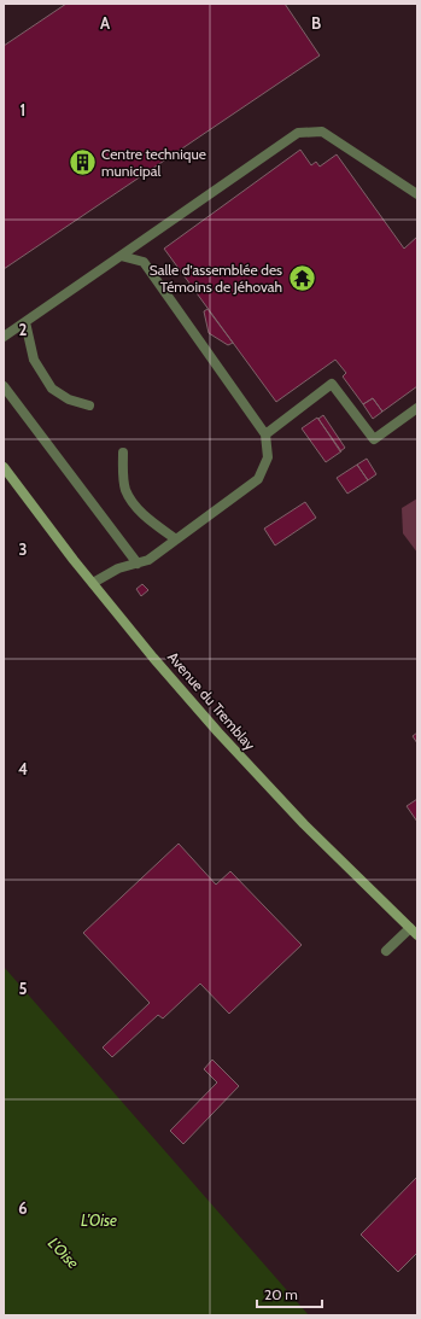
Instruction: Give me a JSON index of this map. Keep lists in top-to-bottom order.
{
  "streets": {
    "main road": ["Avenue du Tremblay"]
  },
  "water": ["L’Oise", "L'Oise"],
  "places": {
    "building": ["Centre technique municipal"],
    "temple": ["Salle d'assemblée des Témoins de Jéhovah"]
  },
  "scale_bar": "20 m",
  "grid": {
    "columns": ["A", "B"],
    "rows": [
      "1",
      "2",
      "3",
      "4",
      "5",
      "6"
    ]
  }
}
